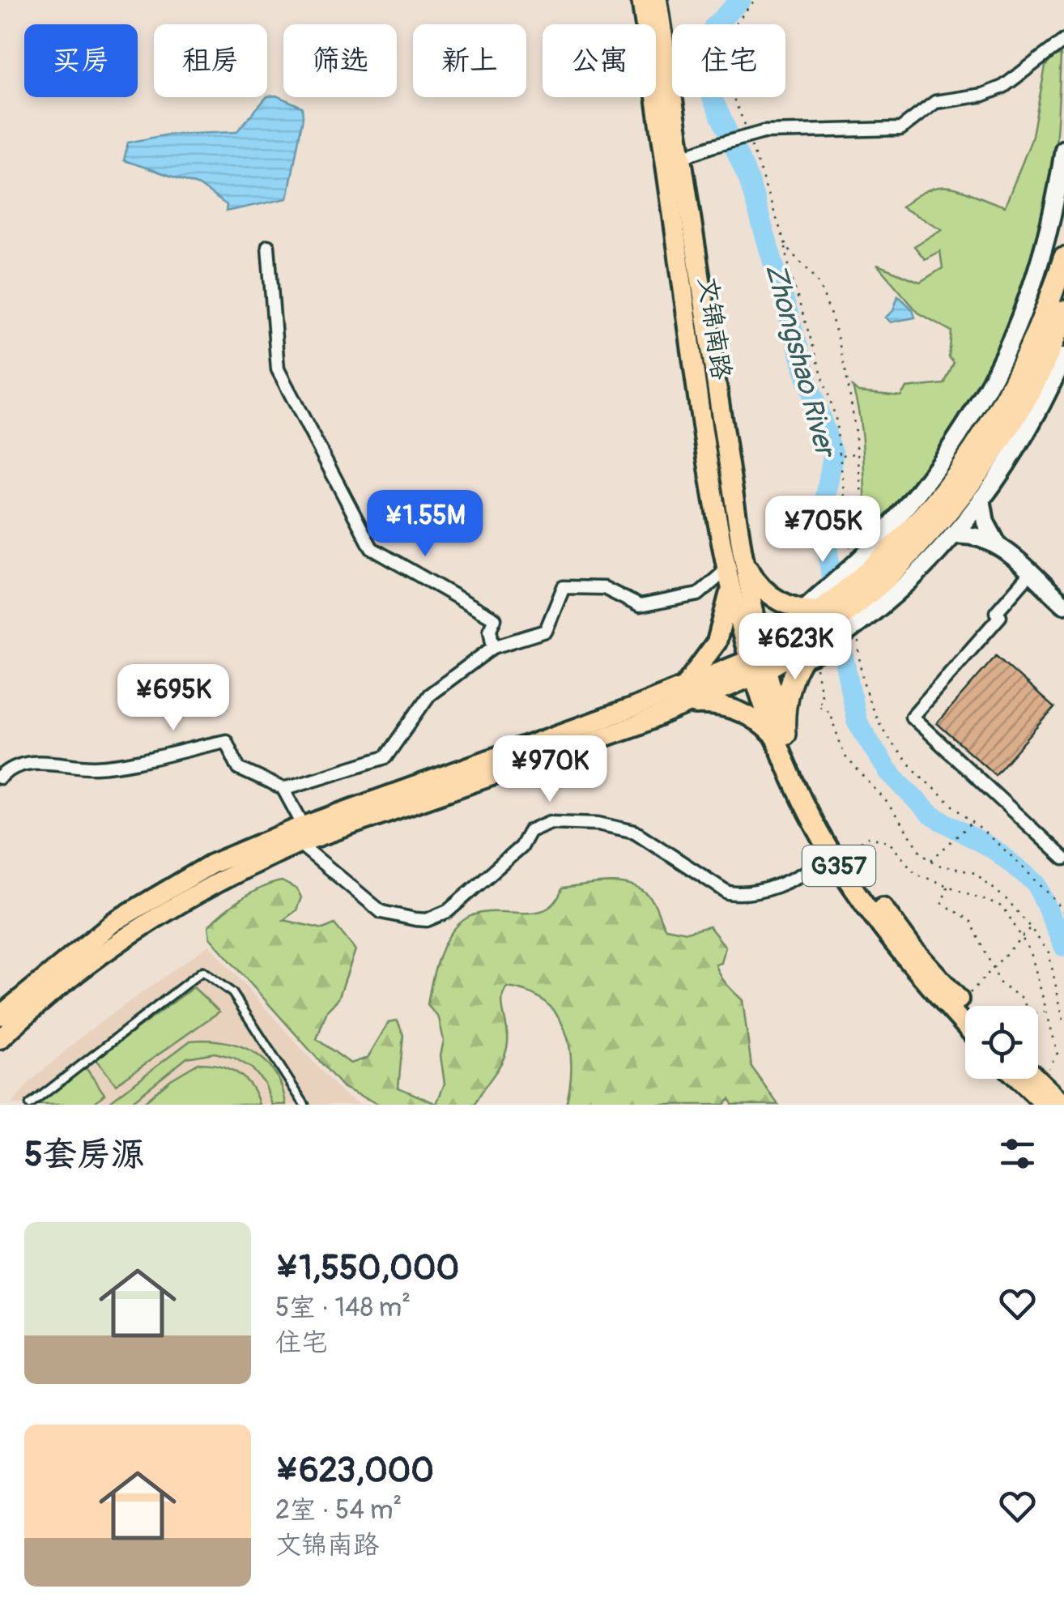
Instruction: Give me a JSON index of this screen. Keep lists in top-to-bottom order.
{
  "streets": {
    "main road": ["文锦南路", "G357"]
  },
  "crossings": [
    ["文锦南路", "G357"]
  ],
  "water": ["Zhongshao River"],
  "page": {
    "chip": [
      "买房",
      "租房",
      "筛选",
      "新上",
      "公寓",
      "住宅"
    ],
    "price": [
      "¥1.55M",
      "¥705K",
      "¥623K",
      "¥695K",
      "¥970K"
    ],
    "heading": "5套房源",
    "list": [
      {
        "name": "¥1,550,000",
        "note": "5室 · 148 m² · 住宅"
      },
      {
        "name": "¥623,000",
        "note": "2室 · 54 m² · 文锦南路"
      }
    ]
  }
}
